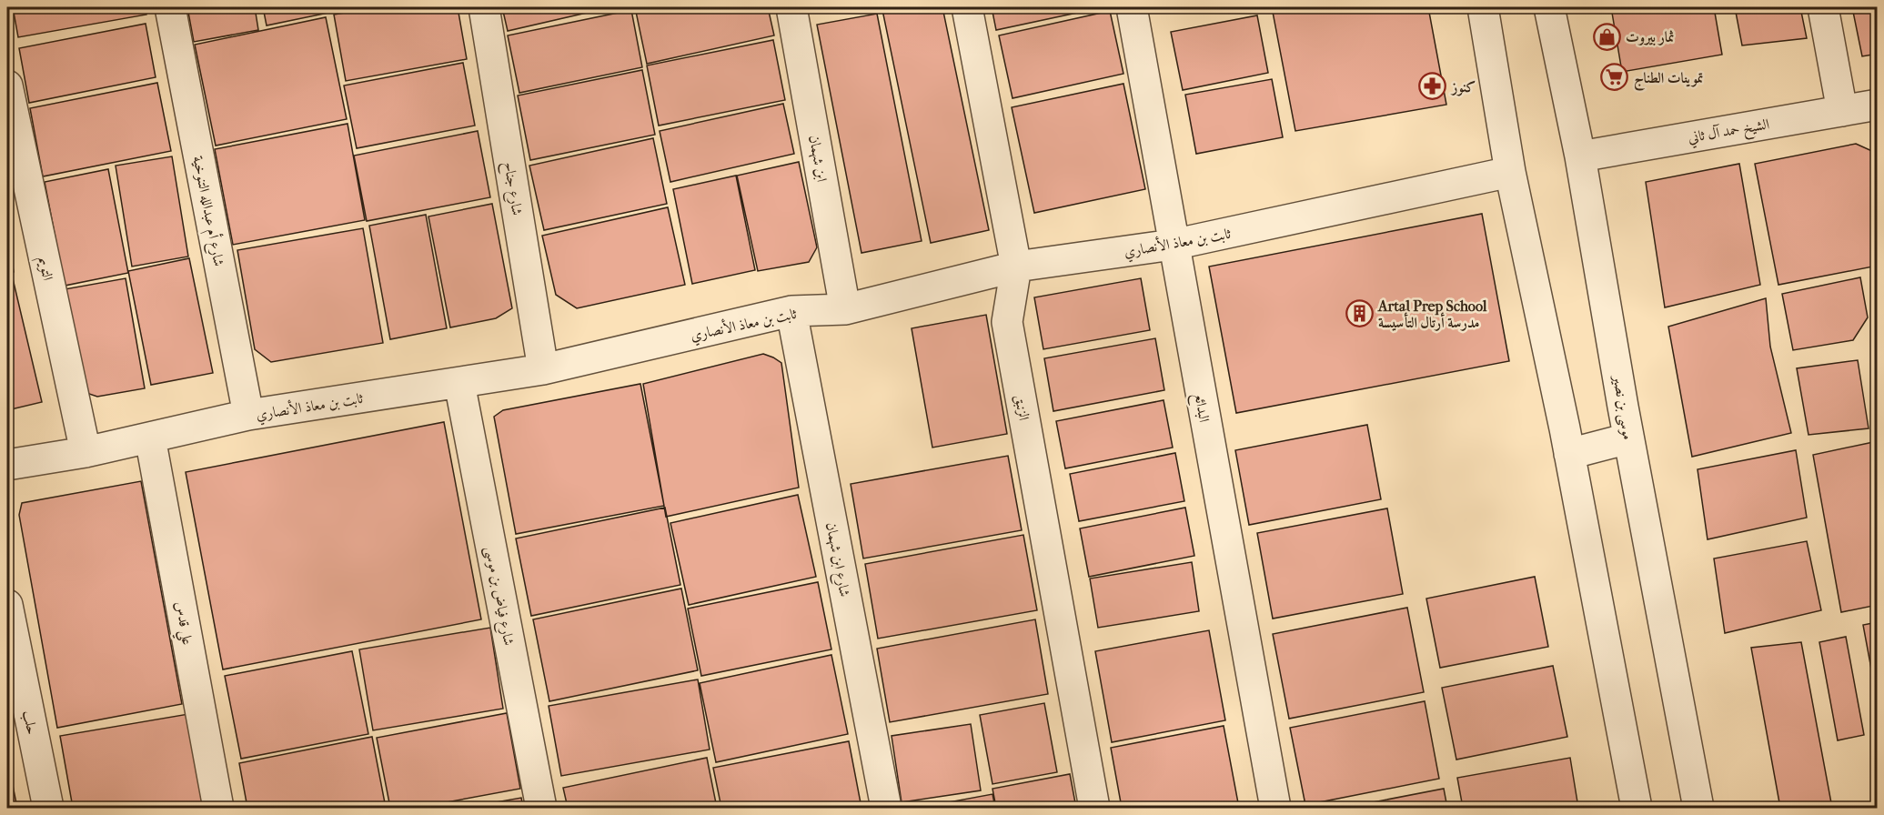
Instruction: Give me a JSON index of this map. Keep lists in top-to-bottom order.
{
  "streets": {
    "street": [
      "الشيخ حمد آل ثاني",
      "ابن شهمان",
      "شارع جناح",
      "شارع أم عبدالله التنوخية",
      "ثابت بن معاذ الأنصاري",
      "التويم",
      "الزنبق",
      "البدائع",
      "موسى بن نصير",
      "شارع ابن شهمان",
      "شارع فياض بن موسى",
      "علي قدس",
      "حلب"
    ]
  },
  "crossings": [
    ["الشيخ حمد آل ثاني", "موسى بن نصير"],
    ["ابن شهمان", "ثابت بن معاذ الأنصاري"],
    ["شارع جناح", "ثابت بن معاذ الأنصاري"],
    ["شارع أم عبدالله التنوخية", "ثابت بن معاذ الأنصاري"],
    ["ثابت بن معاذ الأنصاري", "التويم"],
    ["ثابت بن معاذ الأنصاري", "الزنبق"],
    ["ثابت بن معاذ الأنصاري", "البدائع"],
    ["ثابت بن معاذ الأنصاري", "شارع ابن شهمان"],
    ["ثابت بن معاذ الأنصاري", "شارع فياض بن موسى"],
    ["ثابت بن معاذ الأنصاري", "علي قدس"]
  ],
  "places": {
    "shop": ["ثمار بيروت"],
    "supermarket": ["تموينات الطناج"],
    "pharmacy": ["كنوز"],
    "building": ["Artal Prep School مدرسة أرتال التأسيسة"]
  }
}
